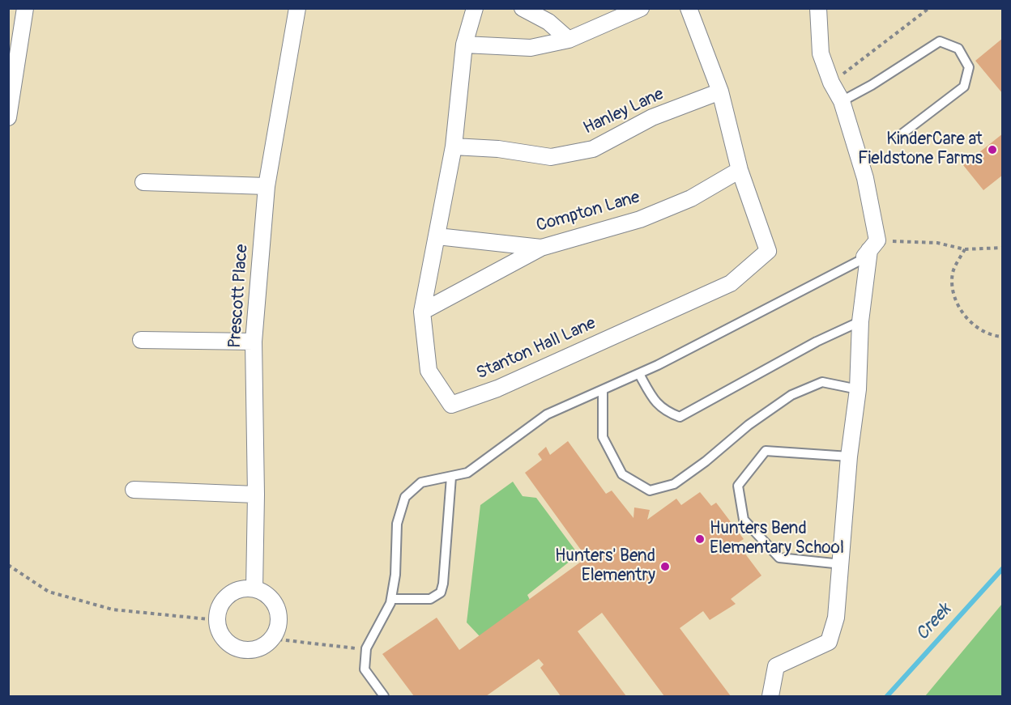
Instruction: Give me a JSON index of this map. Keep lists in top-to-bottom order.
{
  "streets": {
    "street": [
      "Hanley Lane",
      "Compton Lane",
      "Prescott Place",
      "Stanton Hall Lane"
    ]
  },
  "crossings": [
    ["Hanley Lane", "Stanton Hall Lane"],
    ["Compton Lane", "Stanton Hall Lane"]
  ],
  "water": ["Creek"],
  "places": ["KinderCare at Fieldstone Farms", "Hunters Bend Elementary School", "Hunters' Bend Elementry"]
}
